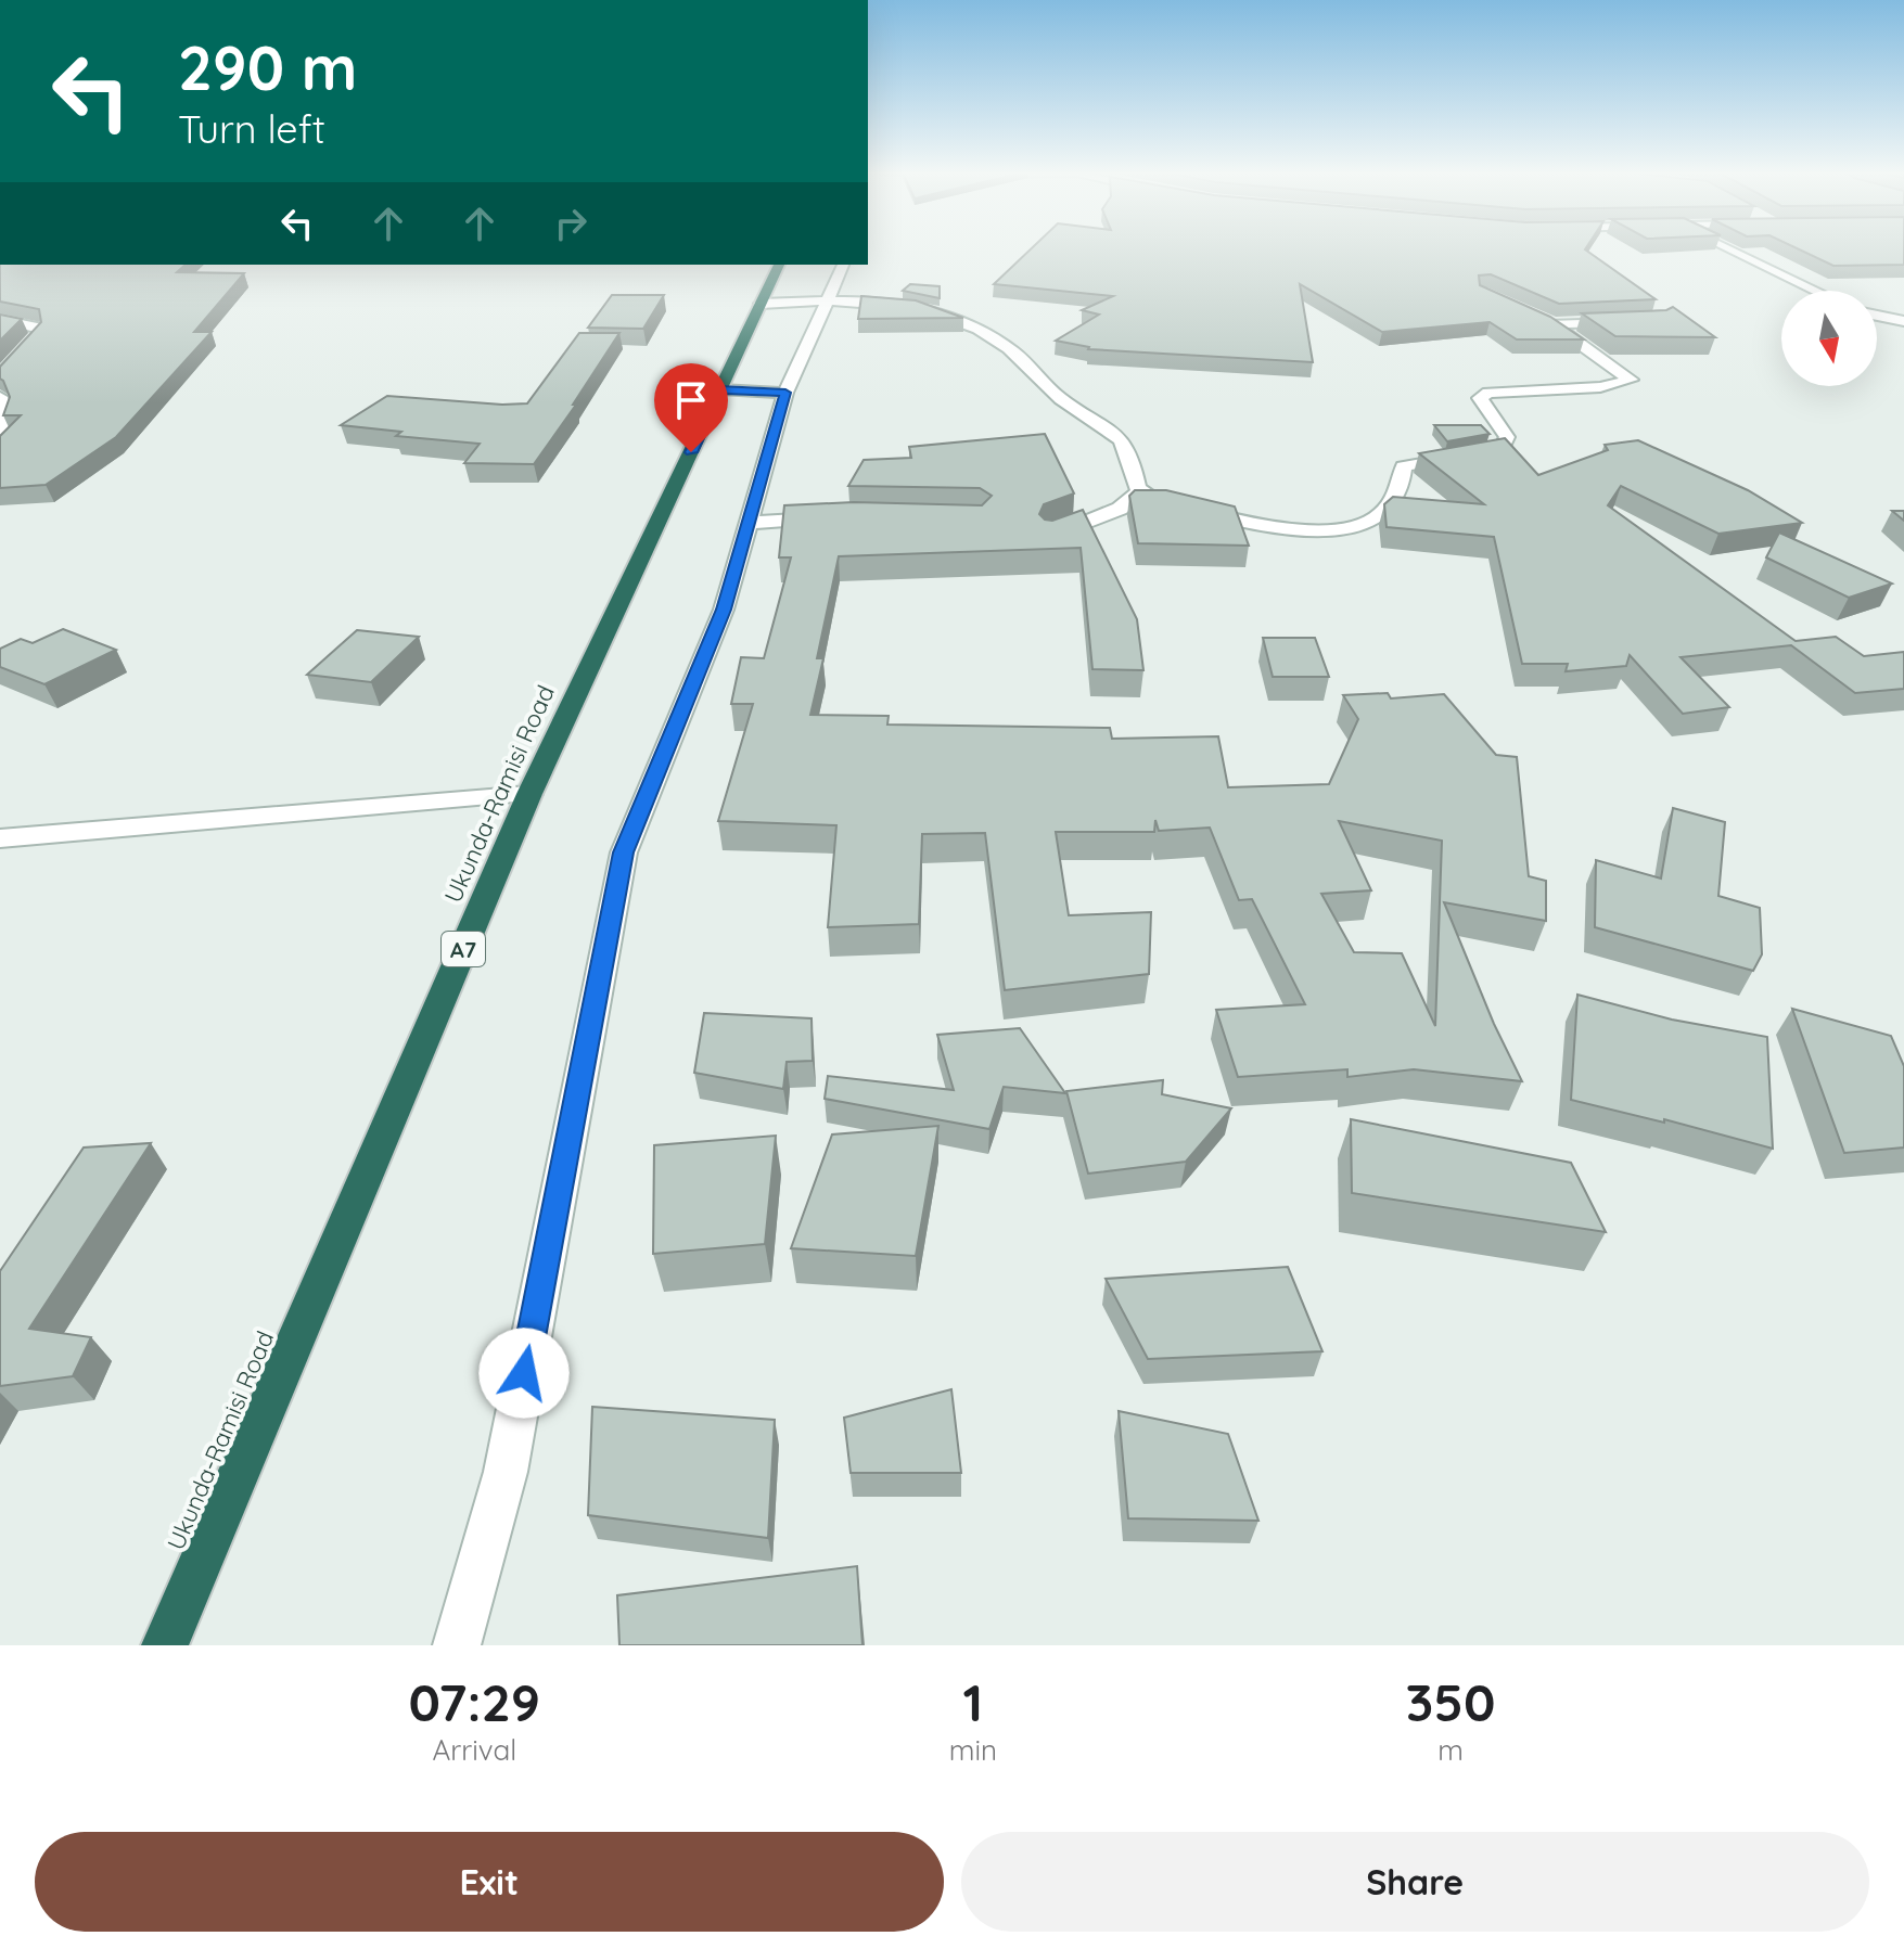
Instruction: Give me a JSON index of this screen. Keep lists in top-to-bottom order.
{
  "streets": {
    "highway": ["Ukunda-Ramisi Road", "A7"]
  },
  "north": "bottom",
  "page": {
    "turn": ["290 m", "Turn left"],
    "eta": [
      "07:29",
      "Arrival",
      "1",
      "min",
      "350",
      "m"
    ],
    "buttons": ["Exit", "Share"]
  }
}
